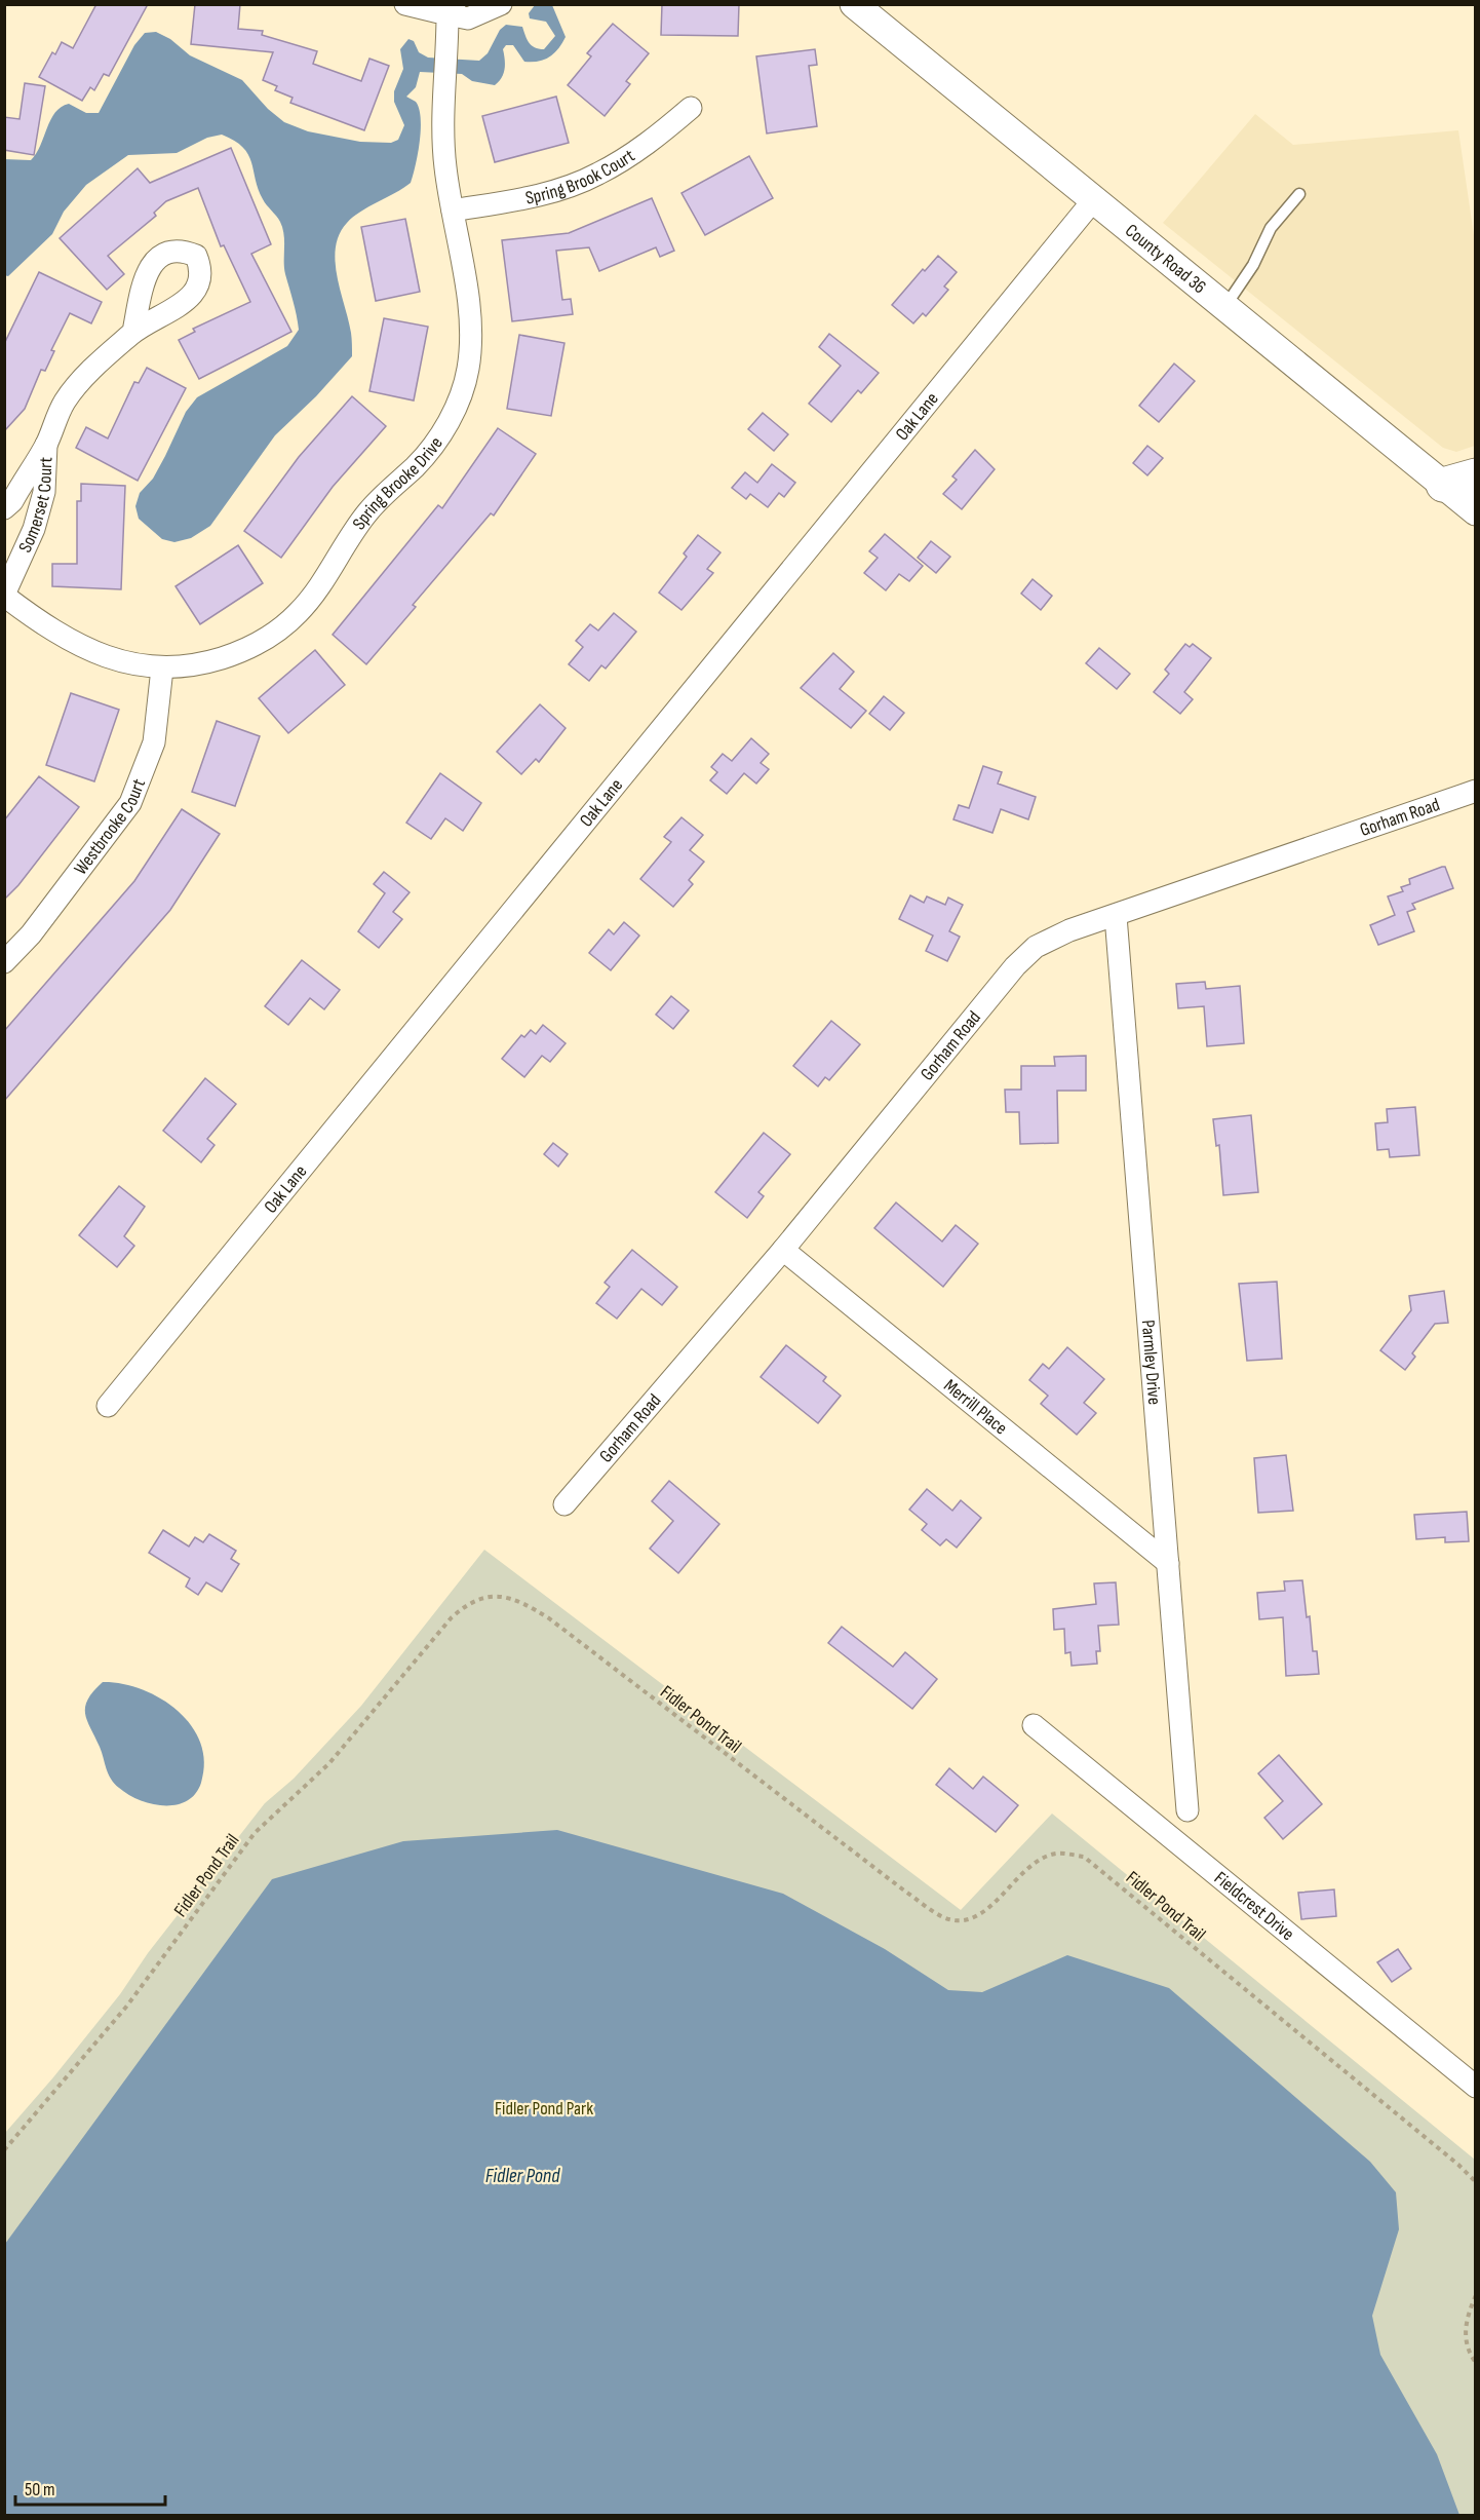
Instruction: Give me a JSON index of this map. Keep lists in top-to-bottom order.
{
  "streets": {
    "street": [
      "Spring Brook Court",
      "County Road 36",
      "Oak Lane",
      "Spring Brooke Drive",
      "Somerset Court",
      "Gorham Road",
      "Westbrooke Court",
      "Parmley Drive",
      "Merrill Place",
      "Fieldcrest Drive"
    ],
    "path": ["Fidler Pond Trail"]
  },
  "crossings": [
    ["Spring Brook Court", "Spring Brooke Drive"],
    ["County Road 36", "Oak Lane"],
    ["Spring Brooke Drive", "Somerset Court"],
    ["Spring Brooke Drive", "Westbrooke Court"],
    ["Gorham Road", "Parmley Drive"],
    ["Gorham Road", "Merrill Place"],
    ["Parmley Drive", "Merrill Place"]
  ],
  "water": ["Fidler Pond"],
  "parks": ["Fidler Pond Park"],
  "scale_bar": "50 m"
}
